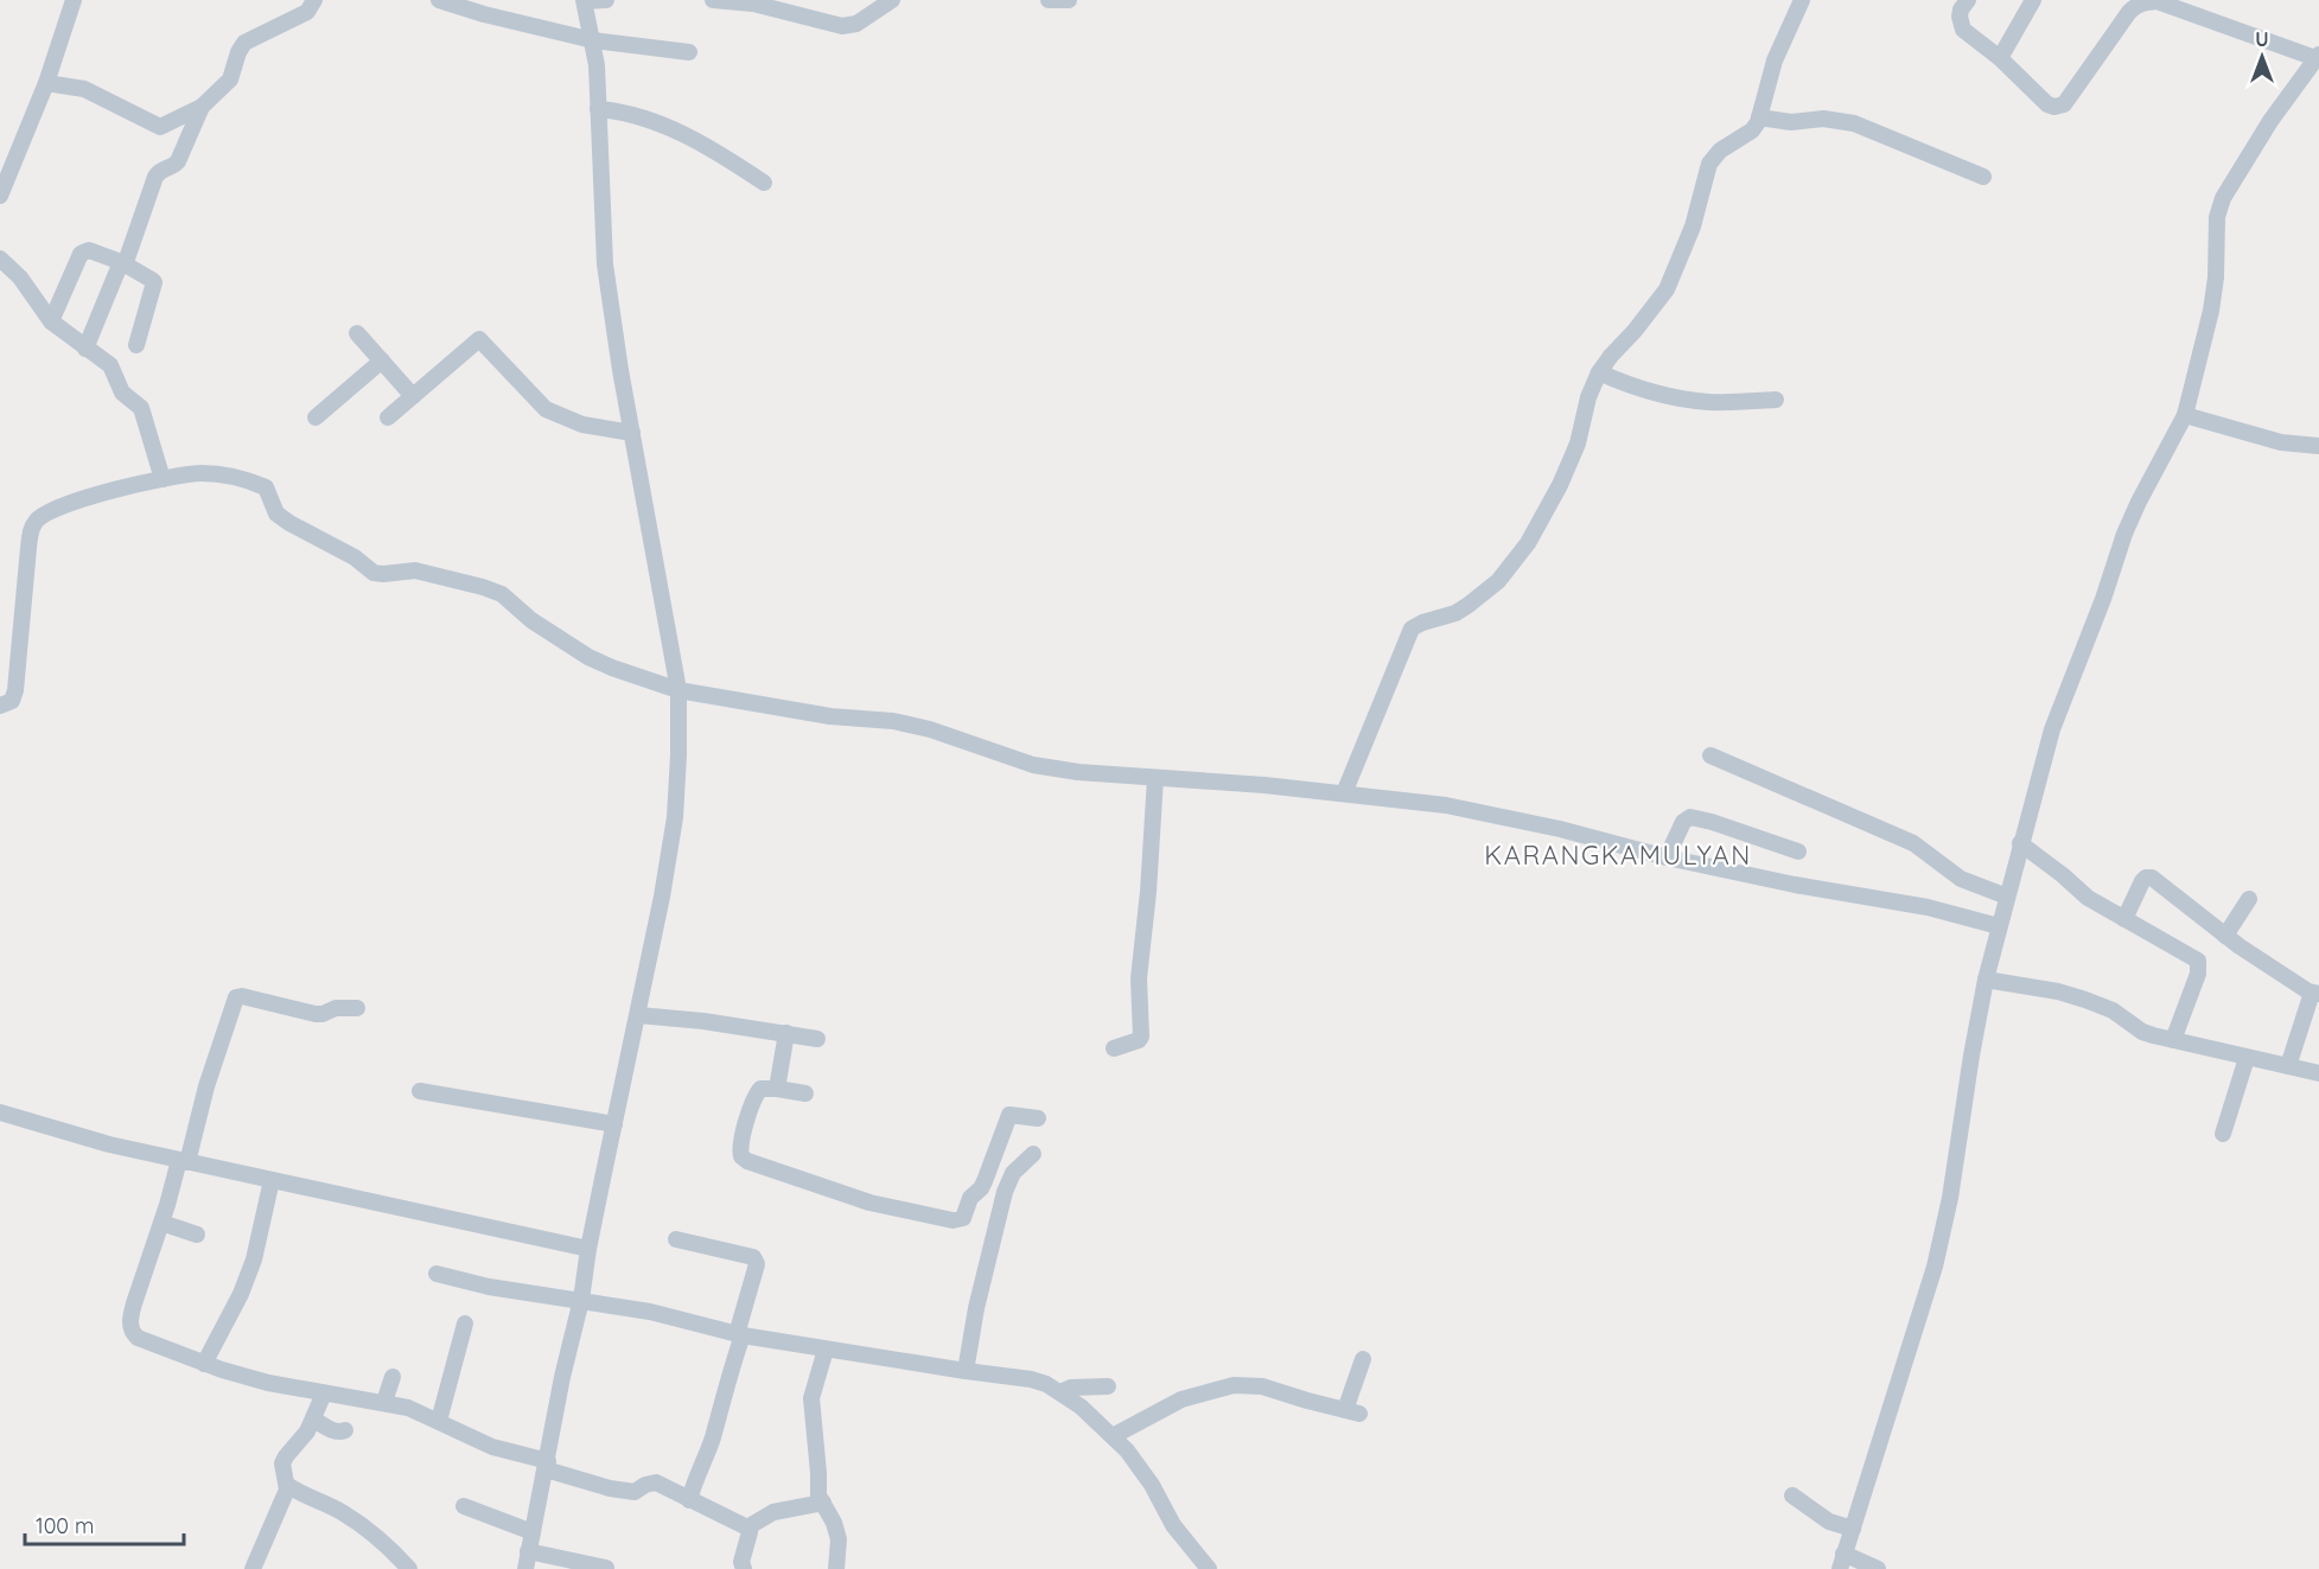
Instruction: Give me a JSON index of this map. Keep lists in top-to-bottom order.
{
  "districts": ["KARANGKAMULYAN"],
  "scale_bar": "100 m",
  "north": "top"
}
